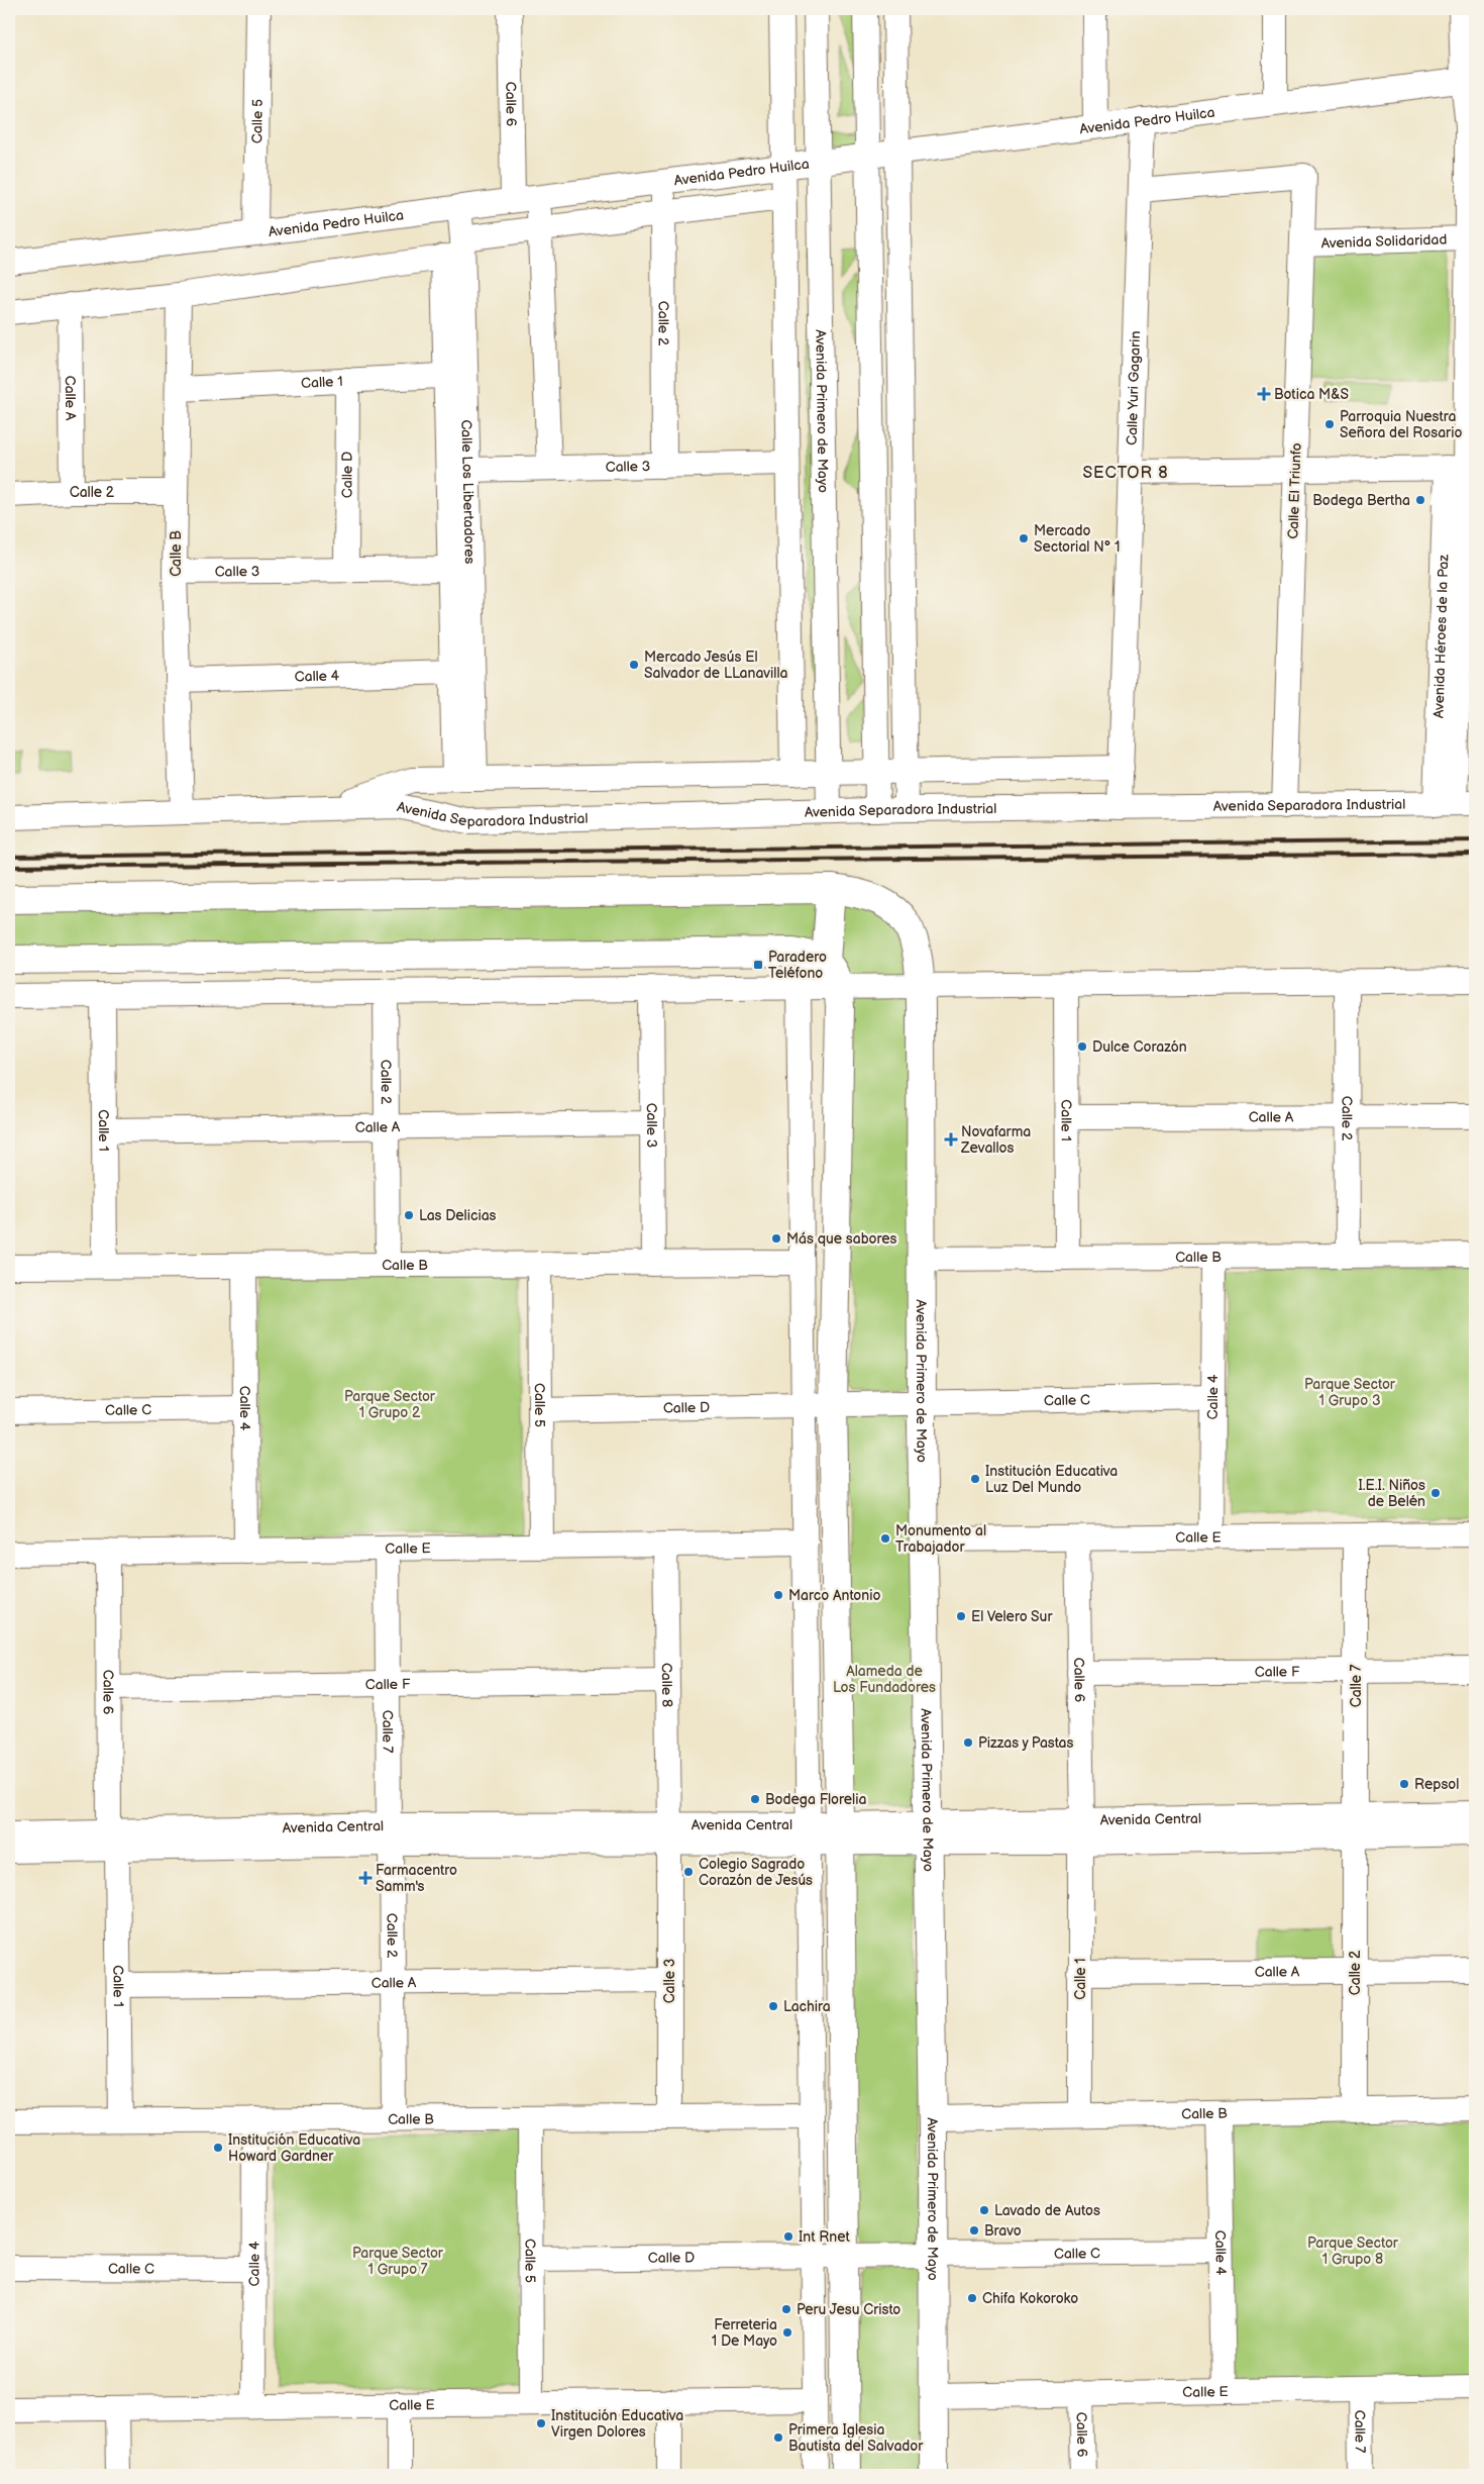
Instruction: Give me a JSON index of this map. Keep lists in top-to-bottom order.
{
  "streets": {
    "main road": ["Avenida Primero de Mayo"],
    "street": [
      "Calle 6",
      "Avenida Pedro Huilca",
      "Calle 5",
      "Avenida Solidaridad",
      "Calle 2",
      "Calle 1",
      "Calle Yuri Gagarin",
      "Calle A",
      "Calle 3",
      "Calle D",
      "Calle El Triunfo",
      "Calle Los Libertadores",
      "Calle B",
      "Avenida Héroes de la Paz",
      "Calle 4",
      "Avenida Separadora Industrial",
      "Calle C",
      "Calle E",
      "Calle F",
      "Calle 8",
      "Calle 7",
      "Avenida Central"
    ]
  },
  "crossings": [
    ["Calle 6", "Avenida Pedro Huilca"],
    ["Calle 6", "Calle 1"],
    ["Calle 6", "Calle E"],
    ["Calle 6", "Calle F"],
    ["Calle 6", "Avenida Central"],
    ["Avenida Pedro Huilca", "Calle 5"],
    ["Avenida Pedro Huilca", "Calle 2"],
    ["Avenida Pedro Huilca", "Calle Yuri Gagarin"],
    ["Avenida Pedro Huilca", "Avenida Primero de Mayo"],
    ["Avenida Pedro Huilca", "Calle Los Libertadores"],
    ["Avenida Pedro Huilca", "Avenida Héroes de la Paz"],
    ["Calle 5", "Calle D"],
    ["Calle 5", "Calle B"],
    ["Calle 5", "Calle E"],
    ["Avenida Solidaridad", "Calle El Triunfo"],
    ["Avenida Solidaridad", "Avenida Héroes de la Paz"],
    ["Calle 2", "Calle A"],
    ["Calle 2", "Calle 3"],
    ["Calle 2", "Calle B"],
    ["Calle 2", "Calle 7"],
    ["Calle 2", "Avenida Central"],
    ["Calle 1", "Calle A"],
    ["Calle 1", "Calle D"],
    ["Calle 1", "Calle Los Libertadores"],
    ["Calle 1", "Calle B"],
    ["Calle 1", "Avenida Central"],
    ["Calle Yuri Gagarin", "Calle El Triunfo"],
    ["Calle Yuri Gagarin", "Avenida Separadora Industrial"],
    ["Calle A", "Calle 3"],
    ["Avenida Primero de Mayo", "Calle 3"],
    ["Avenida Primero de Mayo", "Calle B"],
    ["Avenida Primero de Mayo", "Avenida Separadora Industrial"],
    ["Avenida Primero de Mayo", "Calle C"],
    ["Avenida Primero de Mayo", "Calle E"],
    ["Avenida Primero de Mayo", "Avenida Central"],
    ["Calle 3", "Calle D"],
    ["Calle 3", "Calle Los Libertadores"],
    ["Calle 3", "Calle B"],
    ["Calle 3", "Calle 8"],
    ["Calle 3", "Avenida Central"],
    ["Calle D", "Calle C"],
    ["Calle El Triunfo", "Avenida Separadora Industrial"],
    ["Calle Los Libertadores", "Calle 4"],
    ["Calle Los Libertadores", "Avenida Separadora Industrial"],
    ["Calle B", "Calle 4"],
    ["Calle B", "Avenida Separadora Industrial"],
    ["Avenida Héroes de la Paz", "Avenida Separadora Industrial"],
    ["Calle 4", "Calle C"],
    ["Calle 4", "Calle E"],
    ["Calle E", "Calle 8"],
    ["Calle E", "Calle 7"],
    ["Calle F", "Calle 8"],
    ["Calle F", "Calle 7"],
    ["Calle 8", "Avenida Central"],
    ["Calle 7", "Avenida Central"]
  ],
  "districts": ["SECTOR 8"],
  "parks": [
    "Parque Sector 1 Grupo 3",
    "Parque Sector 1 Grupo 2",
    "Alameda de Los Fundadores",
    "Parque Sector 1 Grupo 8",
    "Parque Sector 1 Grupo 7"
  ],
  "places": {
    "health": ["Botica M&S", "Novafarma Zevallos", "Farmacentro Samm's"],
    "other": [
      "Parroquia Nuestra Señora del Rosario",
      "Bodega Bertha",
      "Mercado Sectorial N° 1",
      "Mercado Jesús El Salvador de LLanavilla",
      "Dulce Corazón",
      "Las Delicias",
      "Más que sabores",
      "Institución Educativa Luz Del Mundo",
      "I.E.I. Niños de Belén",
      "Monumento al Trabajador",
      "Marco Antonio",
      "El Velero Sur",
      "Pizzas y Pastas",
      "Repsol",
      "Bodega Florelia",
      "Colegio Sagrado Corazón de Jesús",
      "Lachira",
      "Institución Educativa Howard Gardner",
      "Lavado de Autos",
      "Bravo",
      "Int Rnet",
      "Chifa Kokoroko",
      "Peru Jesu Cristo",
      "Ferreteria 1 De Mayo",
      "Institución Educativa Virgen Dolores",
      "Primera Iglesia Bautista del Salvador"
    ],
    "transit": ["Paradero Teléfono"]
  }
}
